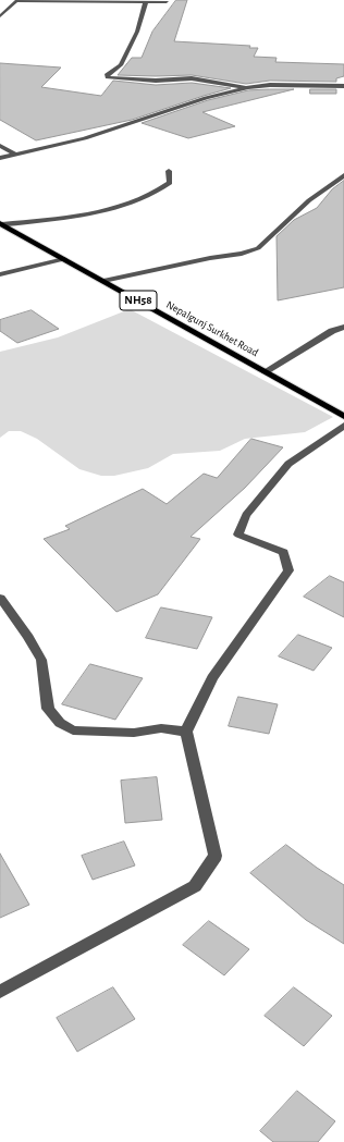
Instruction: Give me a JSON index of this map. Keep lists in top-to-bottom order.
{
  "streets": {
    "main road": ["NH58", "Nepalgunj Surkhet Road"]
  }
}
